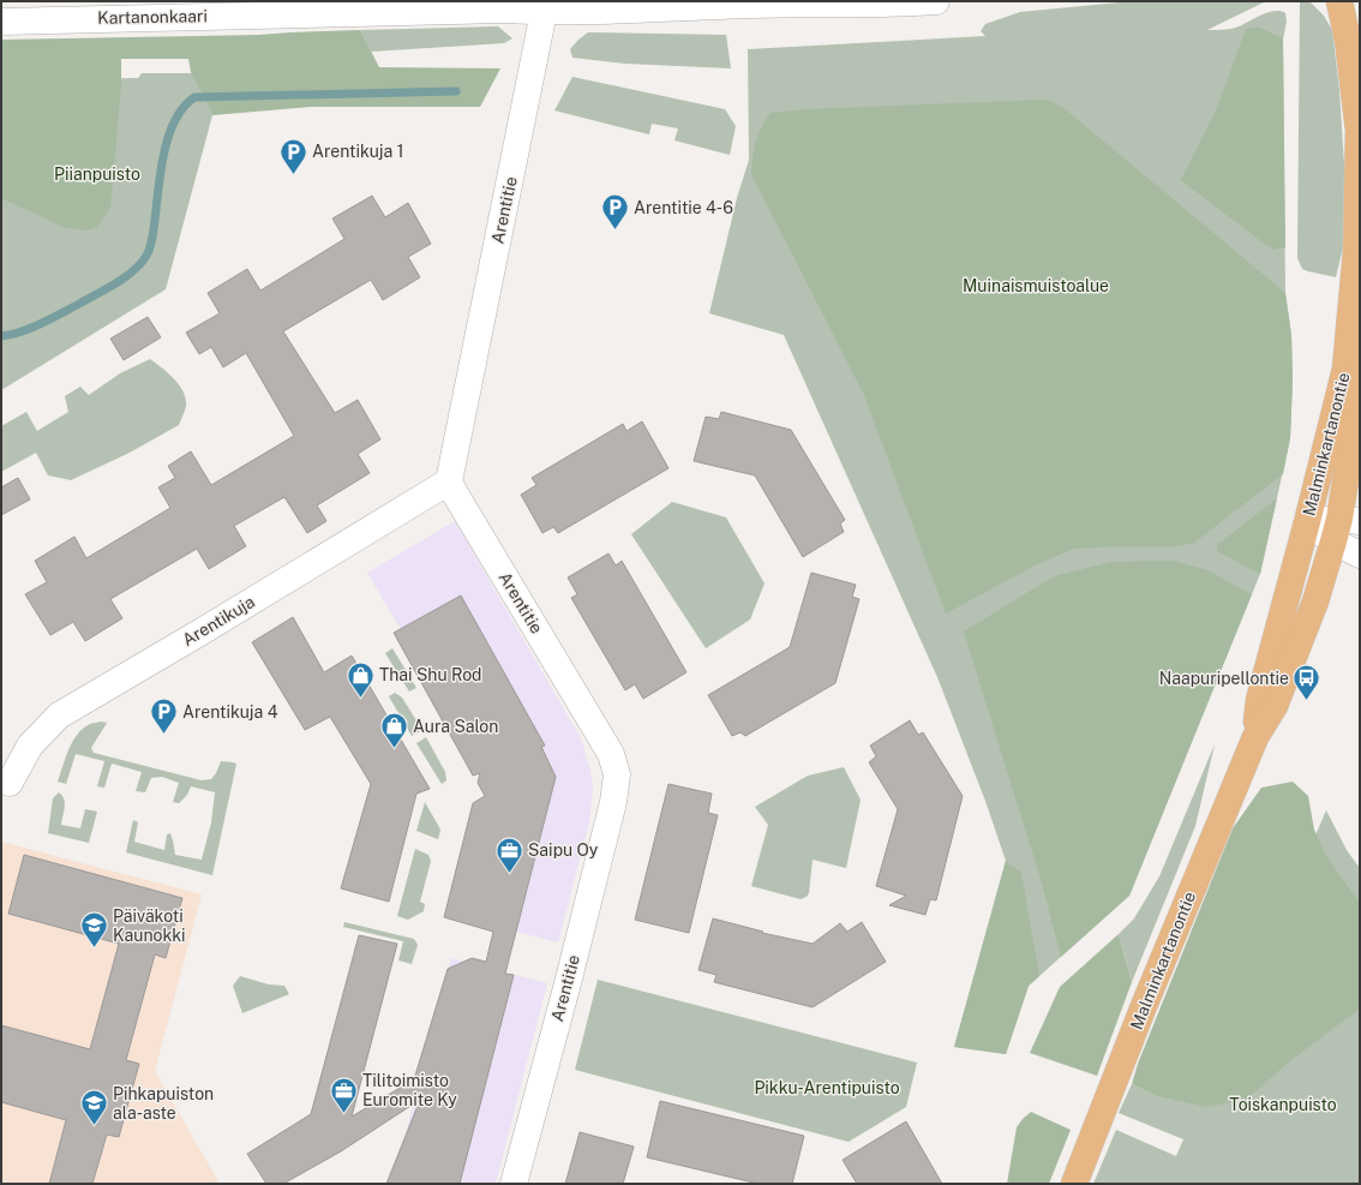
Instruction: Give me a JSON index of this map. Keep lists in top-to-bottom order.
{
  "streets": {
    "main road": ["Malminkartanontie"],
    "street": ["Kartanonkaari", "Arentitie", "Arentikuja"]
  },
  "crossings": [
    ["Kartanonkaari", "Arentitie"],
    ["Arentitie", "Arentikuja"]
  ],
  "parks": [
    "Piianpuisto",
    "Muinaismuistoalue",
    "Pikku-Arentipuisto",
    "Toiskanpuisto"
  ],
  "places": {
    "parking": ["Arentikuja 1", "Arentitie 4-6", "Arentikuja 4"],
    "shop": ["Thai Shu Rod", "Aura Salon"],
    "bus stop": ["Naapuripellontie"],
    "office": ["Saipu Oy", "Tilitoimisto Euromite Ky"],
    "school or university": ["Päiväkoti Kaunokki", "Pihkapuiston ala-aste"]
  }
}
